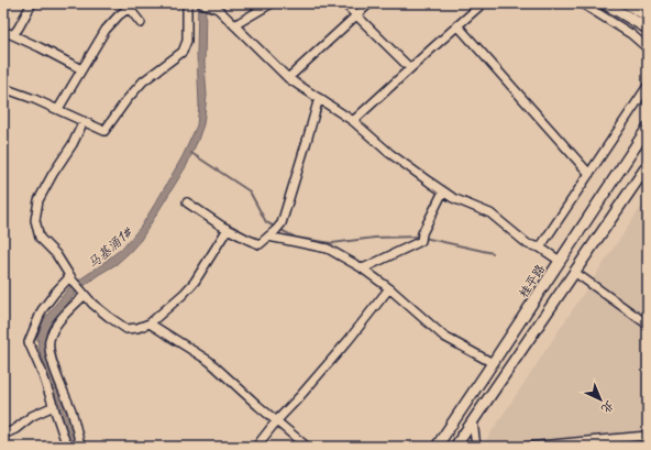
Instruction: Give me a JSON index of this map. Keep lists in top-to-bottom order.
{
  "streets": {
    "main road": ["桂平路"]
  },
  "water": ["马基涌1#"],
  "north": "bottom right"
}
